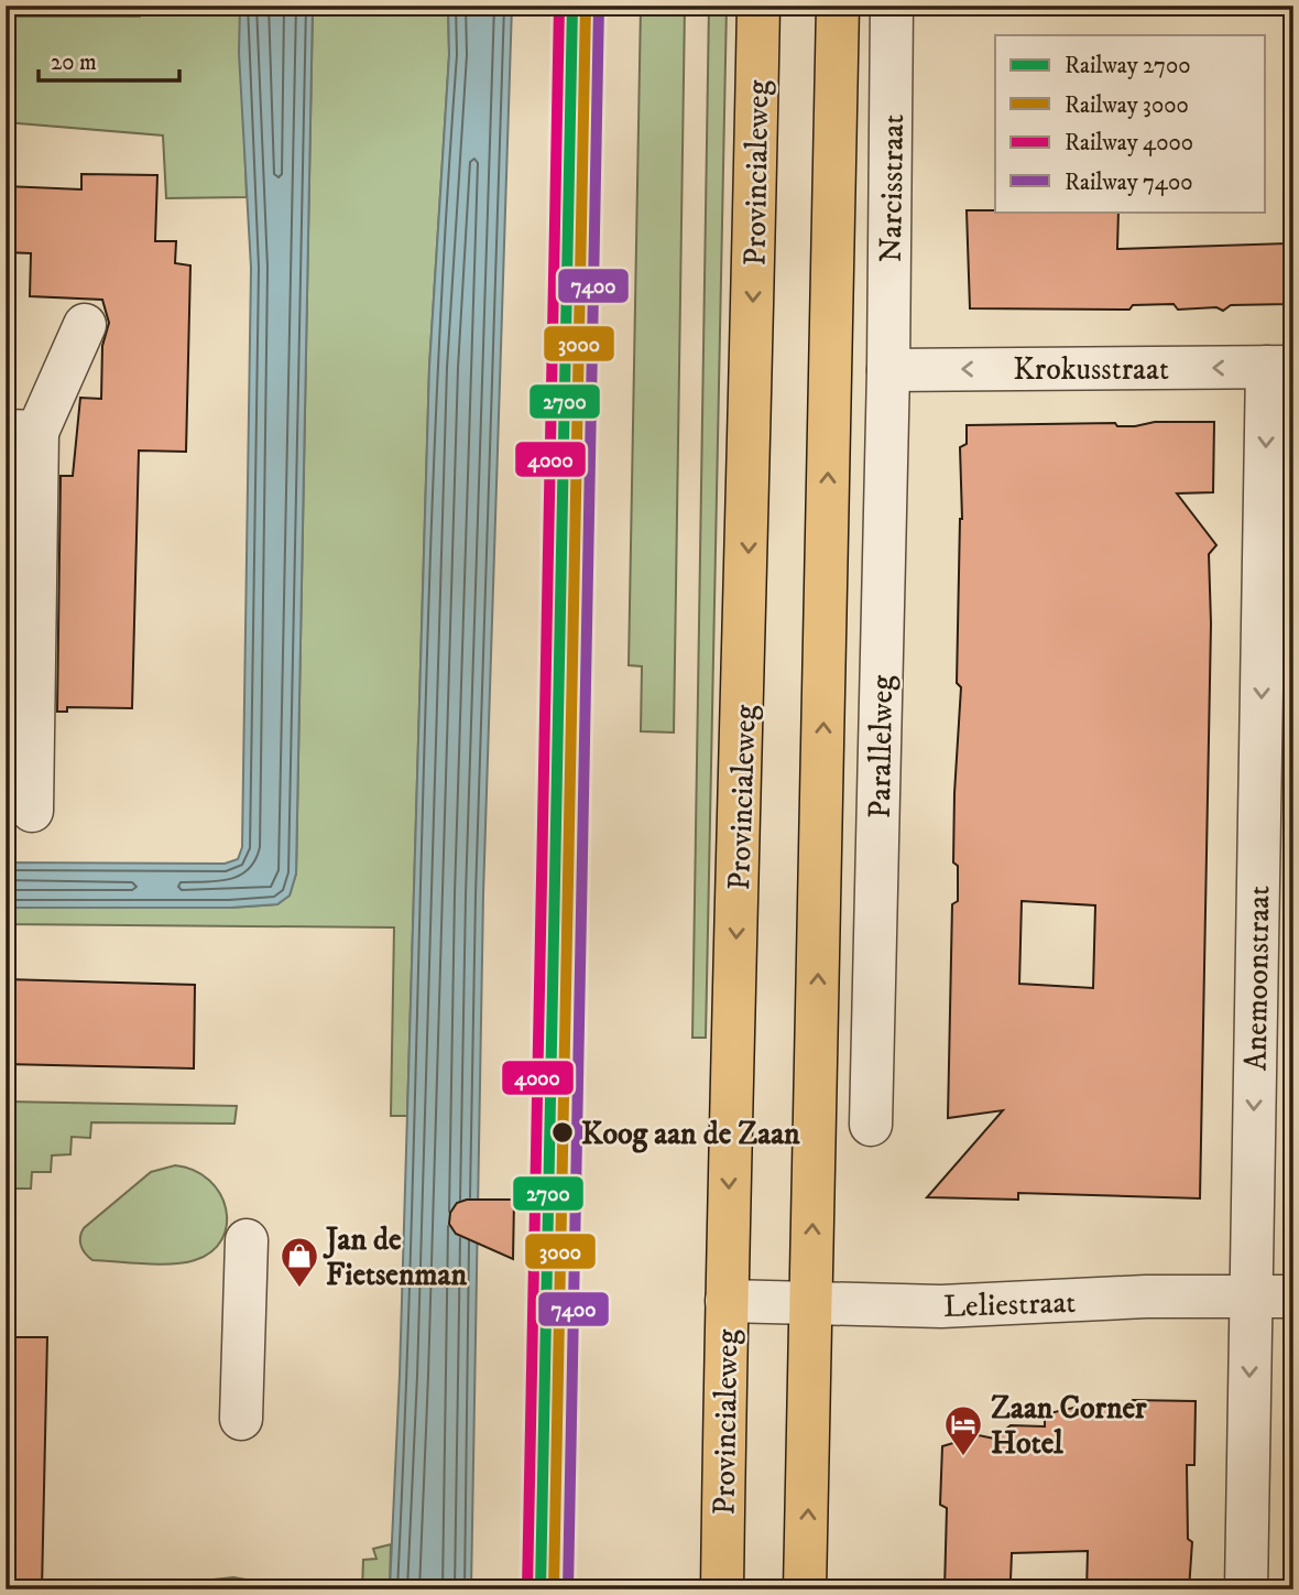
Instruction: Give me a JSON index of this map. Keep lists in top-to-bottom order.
{
  "streets": {
    "main road": ["Provincialeweg"],
    "street": [
      "Narcisstraat",
      "Krokusstraat",
      "Parallelweg",
      "Anemoonstraat",
      "Leliestraat"
    ]
  },
  "crossings": [
    ["Provincialeweg", "Leliestraat"],
    ["Narcisstraat", "Krokusstraat"],
    ["Narcisstraat", "Parallelweg"],
    ["Krokusstraat", "Parallelweg"],
    ["Krokusstraat", "Anemoonstraat"],
    ["Anemoonstraat", "Leliestraat"]
  ],
  "one_way": ["Krokusstraat", "Anemoonstraat"],
  "places": {
    "other": ["Koog aan de Zaan"],
    "shop": ["Jan de Fietsenman"],
    "hotel": ["Zaan Corner Hotel"]
  },
  "lines": [
    "rail line 2700",
    "rail line 3000",
    "rail line 4000",
    "rail line 7400"
  ],
  "legend": [
    "Railway 2700",
    "Railway 3000",
    "Railway 4000",
    "Railway 7400"
  ],
  "scale_bar": "20 m"
}
